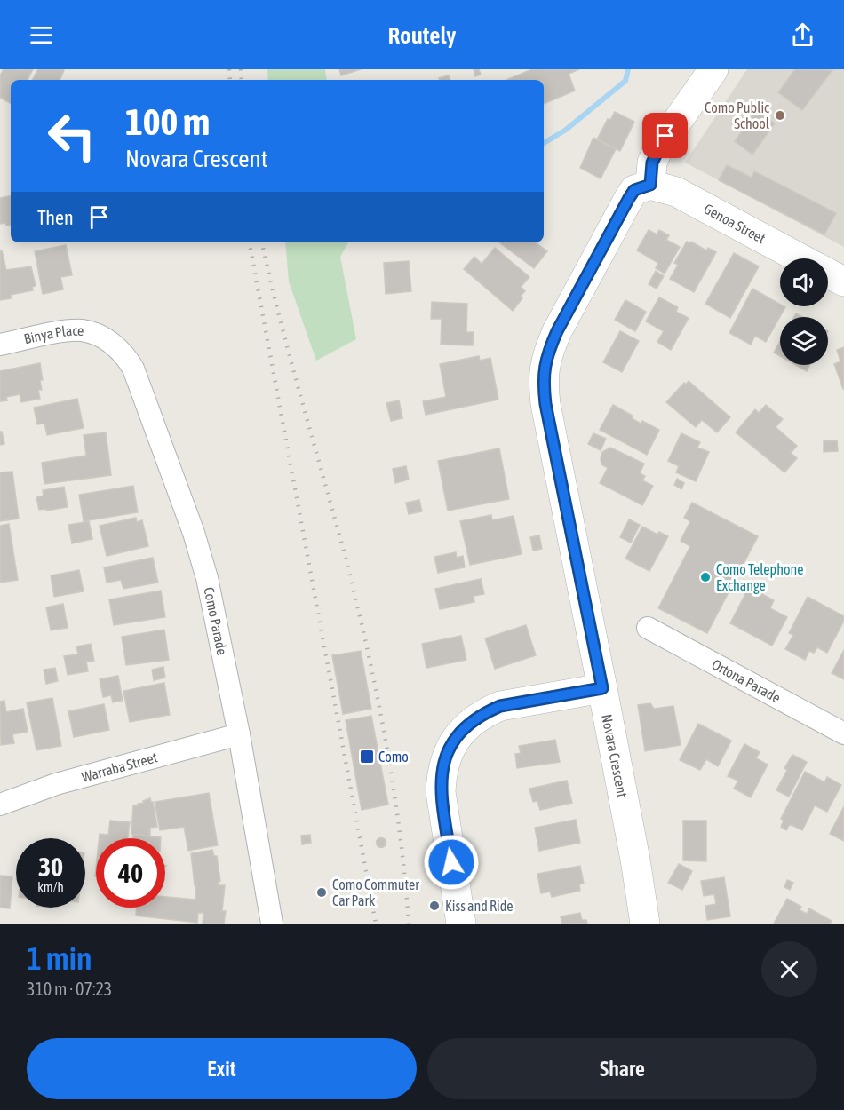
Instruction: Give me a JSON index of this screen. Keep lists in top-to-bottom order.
{
  "streets": {
    "street": [
      "Genoa Street",
      "Binya Place",
      "Como Parade",
      "Ortona Parade",
      "Novara Crescent",
      "Warraba Street"
    ]
  },
  "crossings": [
    ["Genoa Street", "Novara Crescent"],
    ["Binya Place", "Como Parade"],
    ["Como Parade", "Warraba Street"]
  ],
  "places": {
    "other": [
      "Como Public School",
      "Como Telephone Exchange",
      "Como Commuter Car Park",
      "Kiss and Ride"
    ],
    "transit": ["Como"]
  },
  "page": {
    "header": "Routely",
    "turn": ["100 m", "Novara Crescent"],
    "then": "Then",
    "speed": "30 km/h",
    "limit": "40",
    "heading": ["1 min", "310 m · 07:23"],
    "buttons": ["Exit", "Share"]
  }
}
